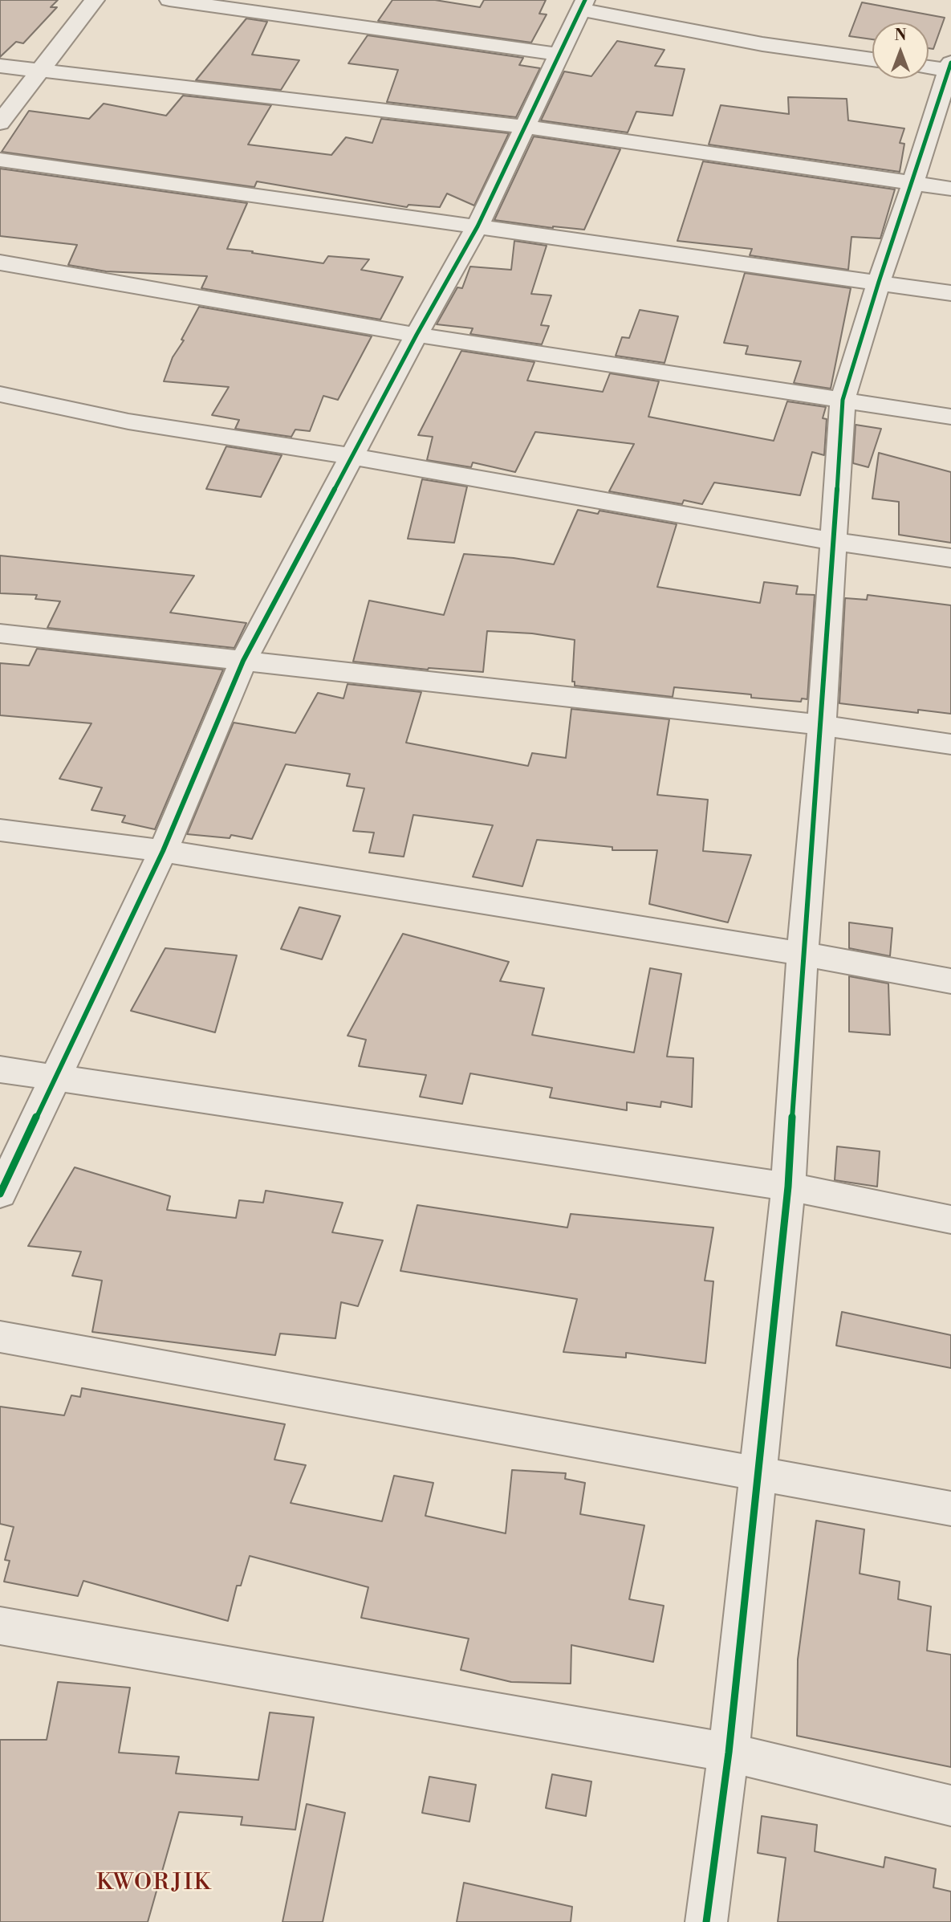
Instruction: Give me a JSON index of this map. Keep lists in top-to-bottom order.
{
  "districts": ["KWORJIK"],
  "north": "top"
}
